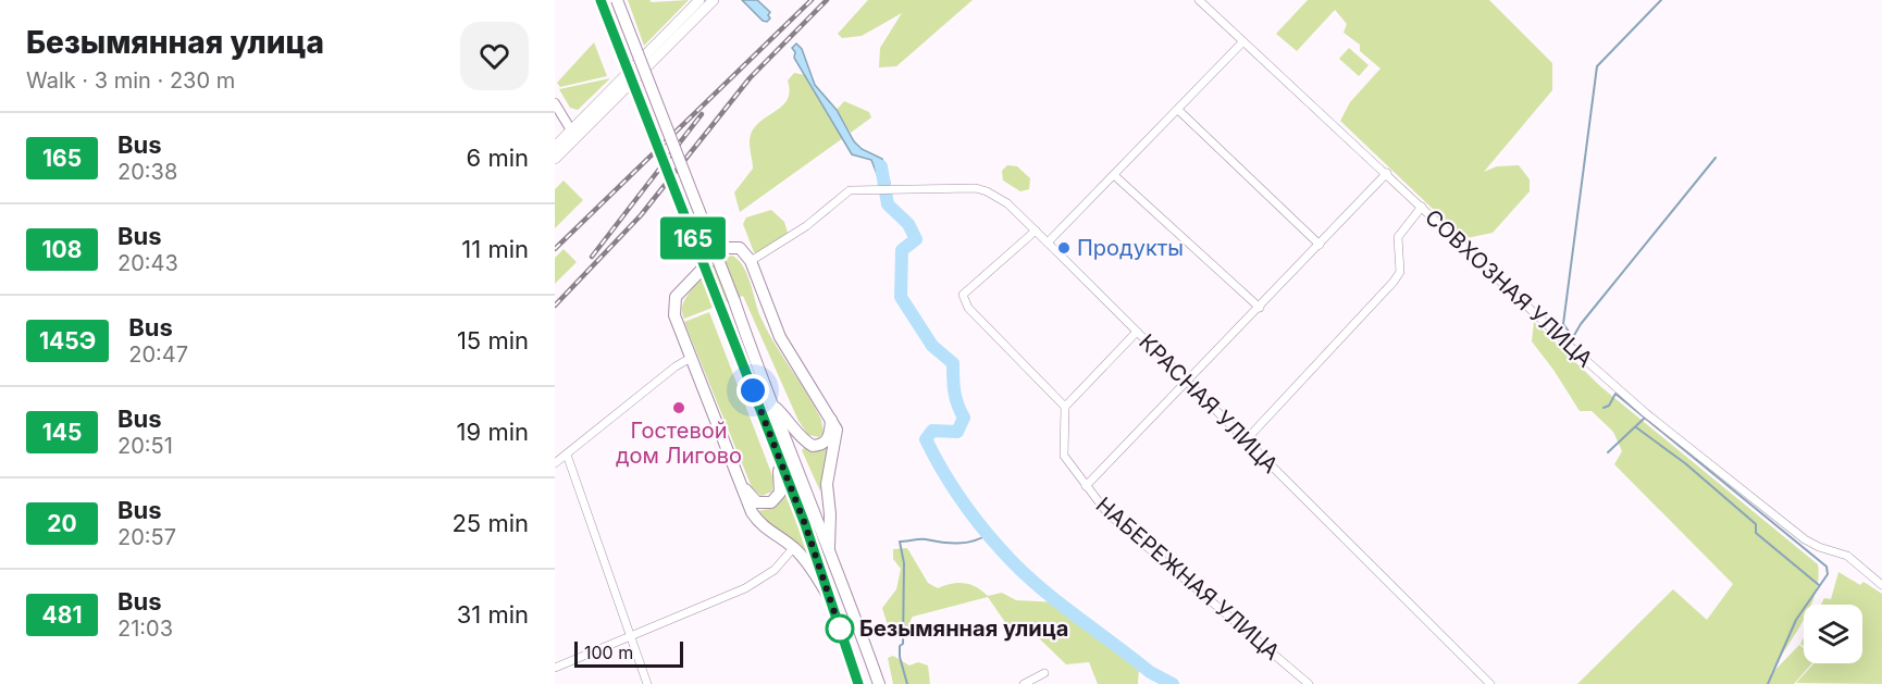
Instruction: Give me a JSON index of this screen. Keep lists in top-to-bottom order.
{
  "streets": {
    "street": ["СОВХОЗНАЯ УЛИЦА", "КРАСНАЯ УЛИЦА", "НАБЕРЕЖНАЯ УЛИЦА"]
  },
  "places": ["Продукты", "Гостевой дом Лигово", "Безымянная улица"],
  "lines": ["bus line 165"],
  "scale_bar": "100 m",
  "page": {
    "heading": ["Безымянная улица", "Walk · 3 min · 230 m"],
    "on_map": "165",
    "list": [
      {
        "mark": "165",
        "name": "Bus",
        "note": "20:38",
        "value": "6 min"
      },
      {
        "mark": "108",
        "name": "Bus",
        "note": "20:43",
        "value": "11 min"
      },
      {
        "mark": "145Э",
        "name": "Bus",
        "note": "20:47",
        "value": "15 min"
      },
      {
        "mark": "145",
        "name": "Bus",
        "note": "20:51",
        "value": "19 min"
      },
      {
        "mark": "20",
        "name": "Bus",
        "note": "20:57",
        "value": "25 min"
      },
      {
        "mark": "481",
        "name": "Bus",
        "note": "21:03",
        "value": "31 min"
      }
    ],
    "scale": "100 m"
  }
}
